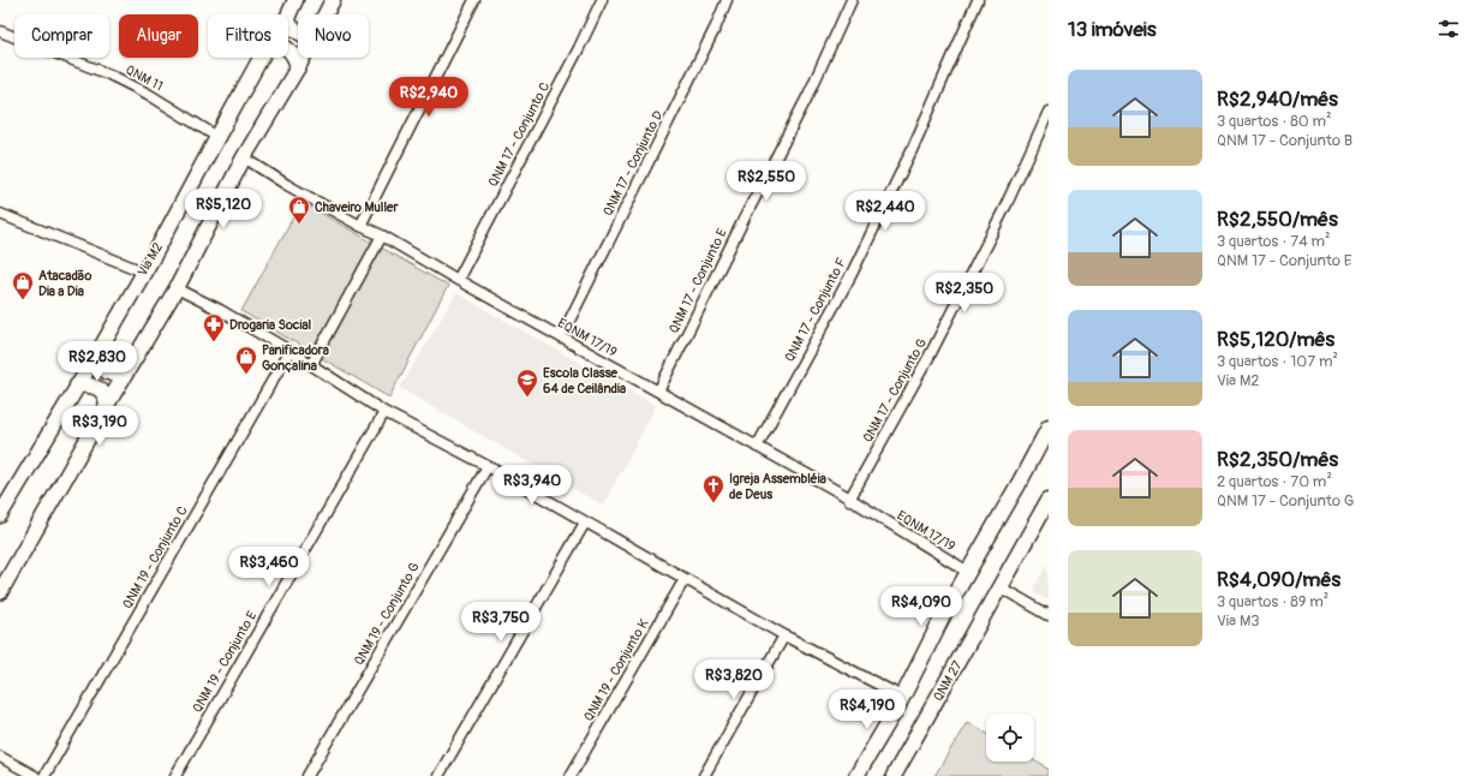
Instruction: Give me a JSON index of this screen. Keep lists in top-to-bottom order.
{
  "streets": {
    "main road": ["Via M2", "QNM 27"],
    "street": [
      "QNM 11",
      "QNM 17 - Conjunto C",
      "QNM 17 - Conjunto D",
      "QNM 17 - Conjunto E",
      "QNM 17 - Conjunto F",
      "EQNM 17/19",
      "QNM 17 - Conjunto G",
      "QNM 19 - Conjunto C",
      "QNM 19 - Conjunto G",
      "QNM 19 - Conjunto E",
      "QNM 19 - Conjunto K"
    ]
  },
  "crossings": [
    ["QNM 11", "Via M2"],
    ["QNM 17 - Conjunto C", "EQNM 17/19"],
    ["QNM 17 - Conjunto D", "EQNM 17/19"],
    ["QNM 17 - Conjunto E", "EQNM 17/19"],
    ["QNM 17 - Conjunto F", "EQNM 17/19"],
    ["EQNM 17/19", "QNM 17 - Conjunto G"]
  ],
  "places": {
    "shop": ["Chaveiro Muller", "Atacadão Dia a Dia", "Panificadora Gonçalina"],
    "pharmacy": ["Drogaria Social"],
    "school or university": ["Escola Classe 64 de Ceilândia"],
    "church": ["Igreja Assembléia de Deus"]
  },
  "page": {
    "heading": "13 imóveis",
    "chip": [
      "Comprar",
      "Alugar",
      "Filtros",
      "Novo"
    ],
    "list": [
      {
        "name": "R$2,940/mês",
        "note": "3 quartos · 80 m² · QNM 17 - Conjunto B"
      },
      {
        "name": "R$2,550/mês",
        "note": "3 quartos · 74 m² · QNM 17 - Conjunto E"
      },
      {
        "name": "R$5,120/mês",
        "note": "3 quartos · 107 m² · Via M2"
      },
      {
        "name": "R$2,350/mês",
        "note": "2 quartos · 70 m² · QNM 17 - Conjunto G"
      },
      {
        "name": "R$4,090/mês",
        "note": "3 quartos · 89 m² · Via M3"
      }
    ],
    "price": [
      "R$2,940",
      "R$2,550",
      "R$5,120",
      "R$2,440",
      "R$2,350",
      "R$2,830",
      "R$3,190",
      "R$3,940",
      "R$3,460",
      "R$4,090",
      "R$3,750",
      "R$3,820",
      "R$4,190"
    ]
  }
}
